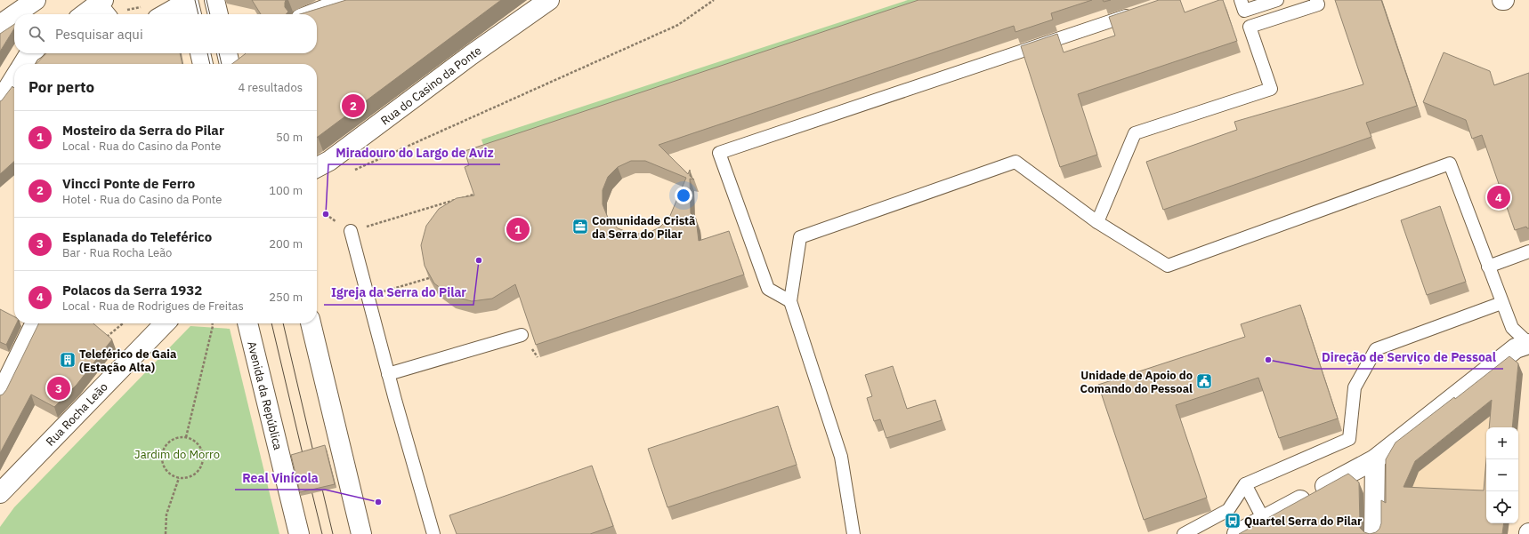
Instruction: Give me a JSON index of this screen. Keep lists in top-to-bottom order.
{
  "streets": {
    "street": ["Rua do Casino da Ponte", "Avenida da República", "Rua Rocha Leão"]
  },
  "parks": ["Jardim do Morro"],
  "places": {
    "other": [
      "Miradouro do Largo de Aviz",
      "Igreja da Serra do Pilar",
      "Direção de Serviço de Pessoal",
      "Real Vinícola"
    ],
    "office": ["Comunidade Cristã da Serra do Pilar"],
    "building": ["Teleférico de Gaia (Estação Alta)"],
    "public building": ["Unidade de Apoio do Comando do Pessoal"],
    "bus stop": ["Quartel Serra do Pilar"]
  },
  "page": {
    "search": "Pesquisar aqui",
    "heading": ["Por perto", "4 resultados"],
    "pins": [
      "2",
      "4",
      "1",
      "3"
    ],
    "list": [
      {
        "mark": "1",
        "name": "Mosteiro da Serra do Pilar",
        "note": "Local · Rua do Casino da Ponte",
        "value": "50 m"
      },
      {
        "mark": "2",
        "name": "Vincci Ponte de Ferro",
        "note": "Hotel · Rua do Casino da Ponte",
        "value": "100 m"
      },
      {
        "mark": "3",
        "name": "Esplanada do Teleférico",
        "note": "Bar · Rua Rocha Leão",
        "value": "200 m"
      },
      {
        "mark": "4",
        "name": "Polacos da Serra 1932",
        "note": "Local · Rua de Rodrigues de Freitas",
        "value": "250 m"
      }
    ],
    "map_buttons": ["+", "−"]
  }
}
